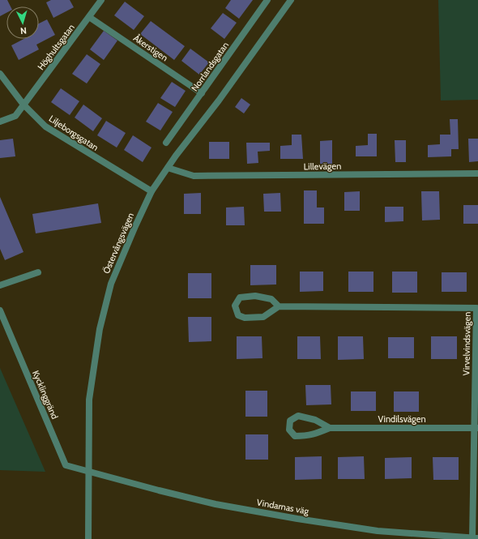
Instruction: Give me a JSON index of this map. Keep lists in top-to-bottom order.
{
  "streets": {
    "street": [
      "Höghultsgatan",
      "Åkerstigen",
      "Norrlandsgatan",
      "Liljeborgsgatan",
      "Lillevägen",
      "Östervångsvägen",
      "Virvelvindsvägen",
      "Kycklinggränd",
      "Vindilsvägen",
      "Vindarnas väg"
    ]
  },
  "crossings": [
    ["Höghultsgatan", "Åkerstigen"],
    ["Höghultsgatan", "Liljeborgsgatan"],
    ["Åkerstigen", "Norrlandsgatan"],
    ["Liljeborgsgatan", "Östervångsvägen"],
    ["Lillevägen", "Östervångsvägen"],
    ["Östervångsvägen", "Kycklinggränd"],
    ["Östervångsvägen", "Vindarnas väg"],
    ["Virvelvindsvägen", "Vindilsvägen"],
    ["Virvelvindsvägen", "Vindarnas väg"],
    ["Kycklinggränd", "Vindarnas väg"]
  ],
  "north": "bottom"
}
